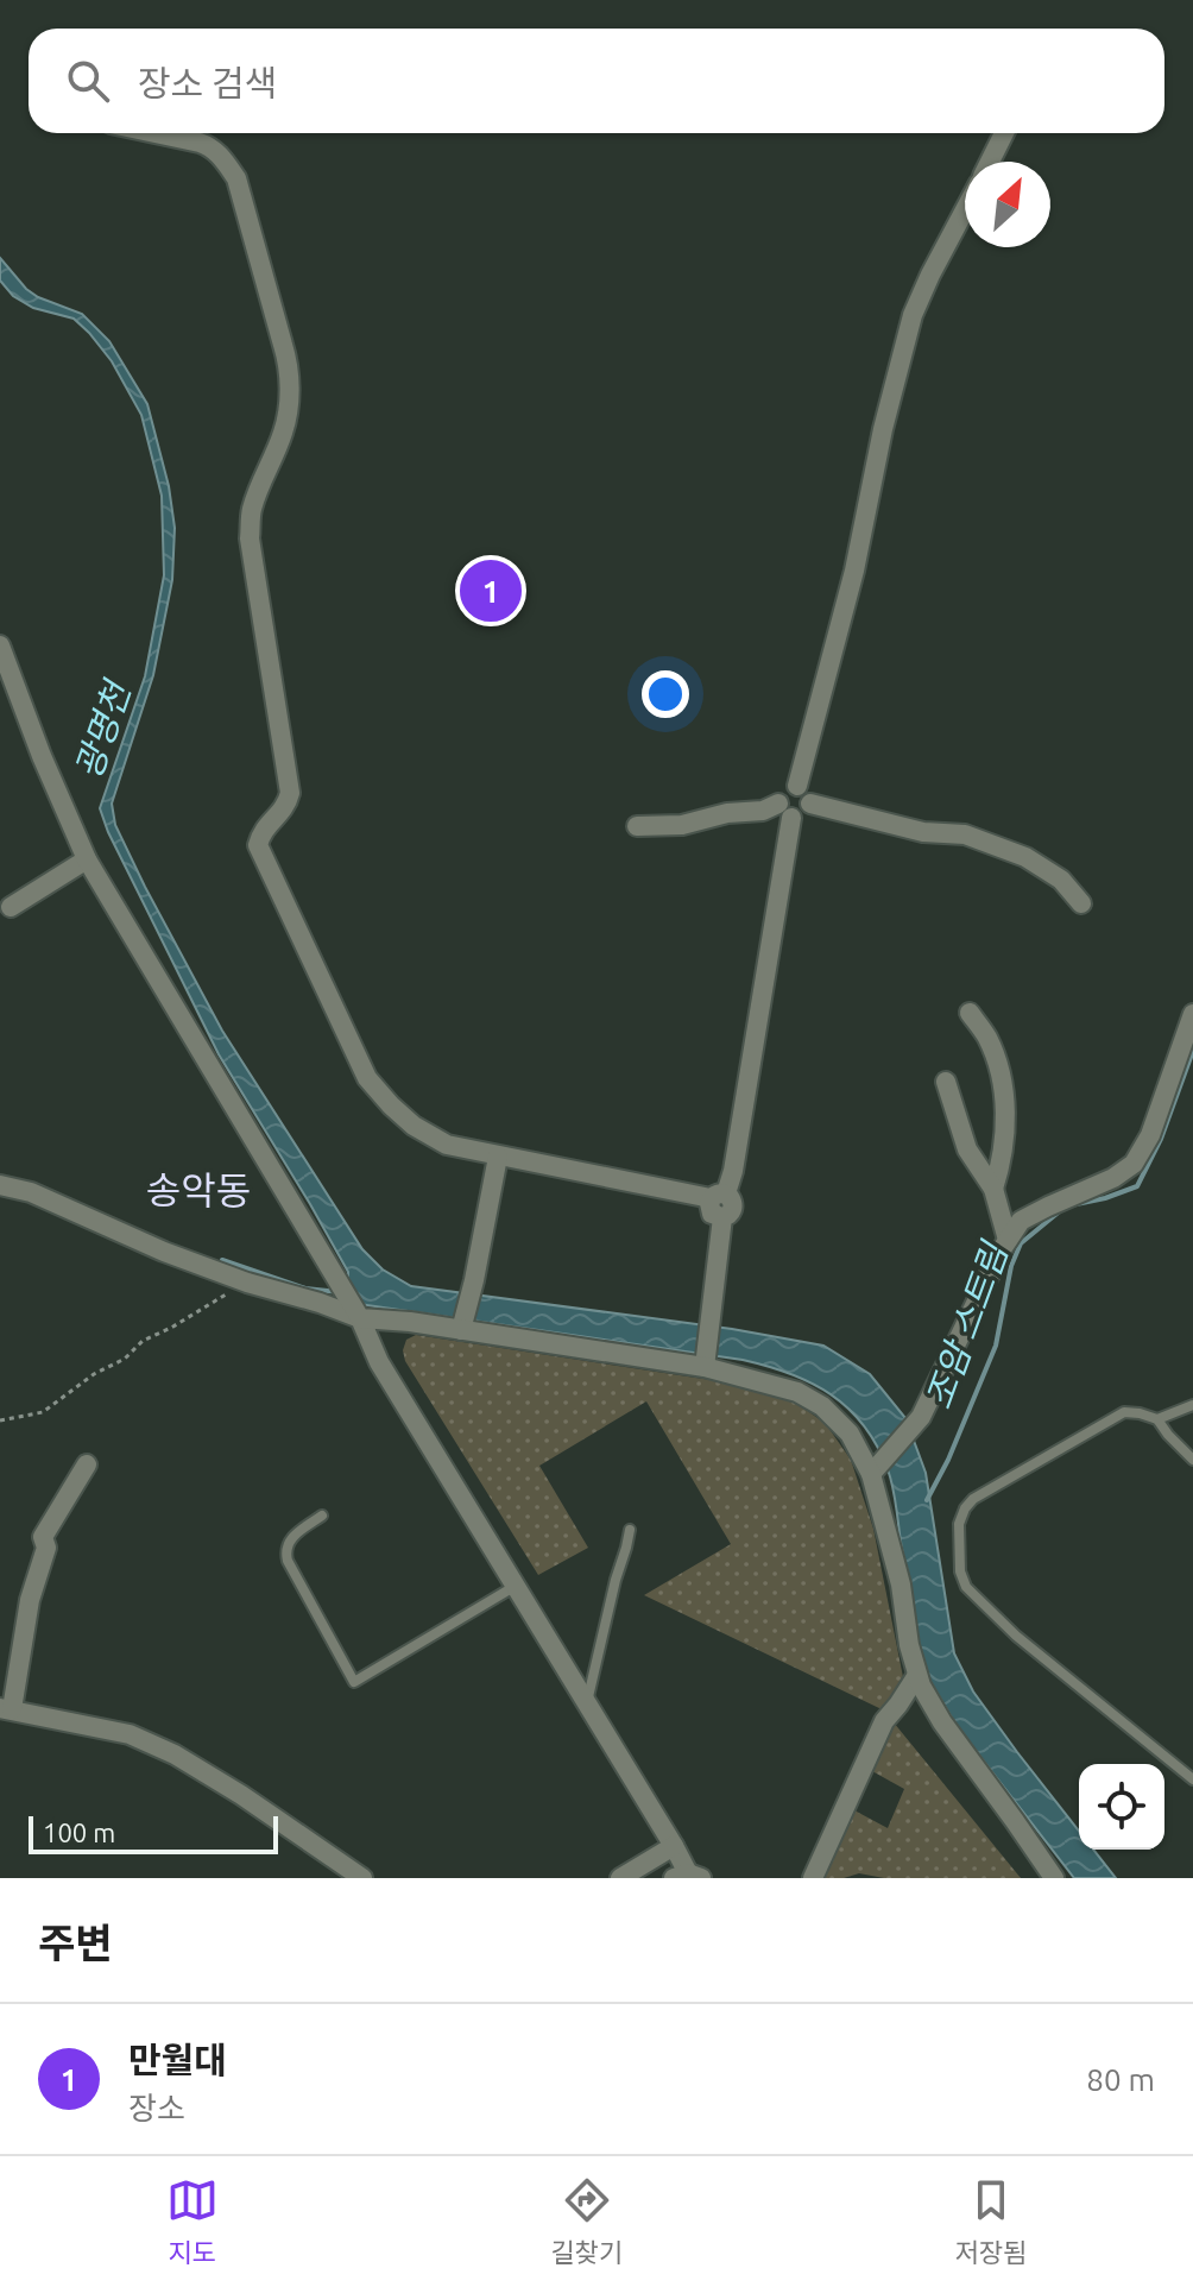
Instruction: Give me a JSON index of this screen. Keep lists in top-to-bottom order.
{
  "districts": ["송악동"],
  "water": ["광명천", "조암 스트림"],
  "scale_bar": "100 m",
  "north": "top right",
  "page": {
    "search": "장소 검색",
    "pins": "1",
    "scale": "100 m",
    "heading": "주변",
    "list": [
      {
        "mark": "1",
        "name": "만월대",
        "note": "장소",
        "value": "80 m"
      }
    ],
    "nav": ["지도", "길찾기", "저장됨"]
  }
}
